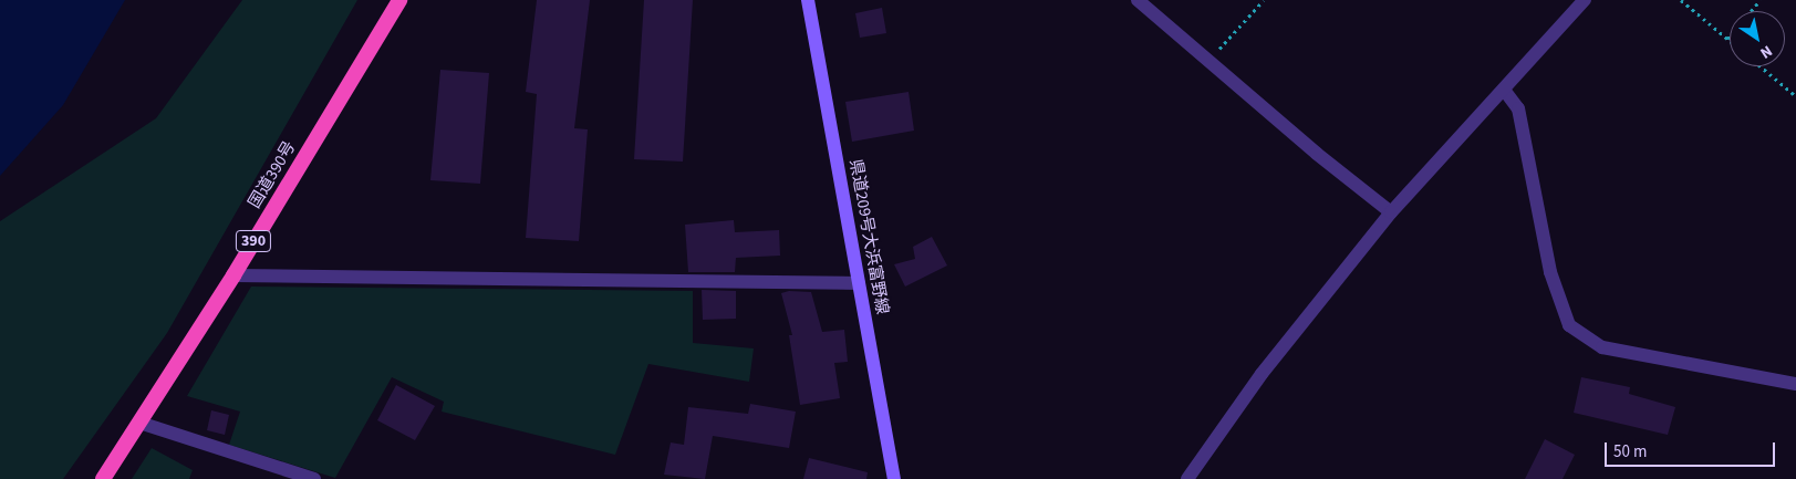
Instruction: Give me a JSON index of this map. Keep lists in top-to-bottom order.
{
  "streets": {
    "highway": ["国道390号", "390"],
    "main road": ["県道209号大浜富野線"]
  },
  "scale_bar": "50 m",
  "north": "bottom right"
}
